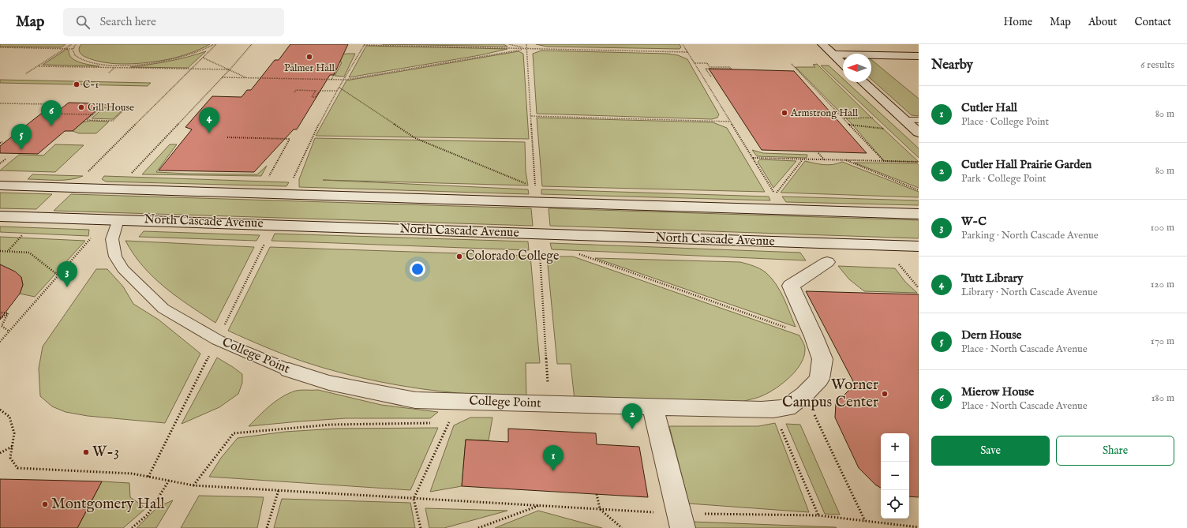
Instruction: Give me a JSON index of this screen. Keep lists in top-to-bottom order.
{
  "streets": {
    "main road": ["North Cascade Avenue", "College Point"]
  },
  "crossings": [
    ["North Cascade Avenue", "College Point"]
  ],
  "places": [
    "Palmer Hall",
    "C-1",
    "Gill House",
    "Armstrong Hall",
    "Colorado College",
    "Worner Campus Center",
    "W-3",
    "Montgomery Hall"
  ],
  "north": "left",
  "page": {
    "header": "Map",
    "search": "Search here",
    "nav": [
      "Home",
      "Map",
      "About",
      "Contact"
    ],
    "heading": ["Nearby", "6 results"],
    "list": [
      {
        "mark": "1",
        "name": "Cutler Hall",
        "note": "Place · College Point",
        "value": "80 m"
      },
      {
        "mark": "2",
        "name": "Cutler Hall Prairie Garden",
        "note": "Park · College Point",
        "value": "80 m"
      },
      {
        "mark": "3",
        "name": "W-C",
        "note": "Parking · North Cascade Avenue",
        "value": "100 m"
      },
      {
        "mark": "4",
        "name": "Tutt Library",
        "note": "Library · North Cascade Avenue",
        "value": "120 m"
      },
      {
        "mark": "5",
        "name": "Dern House",
        "note": "Place · North Cascade Avenue",
        "value": "170 m"
      },
      {
        "mark": "6",
        "name": "Mierow House",
        "note": "Place · North Cascade Avenue",
        "value": "180 m"
      }
    ],
    "pins": [
      "6",
      "4",
      "5",
      "3",
      "2",
      "1"
    ],
    "buttons": ["Save", "Share"],
    "map_buttons": ["+", "−"]
  }
}
